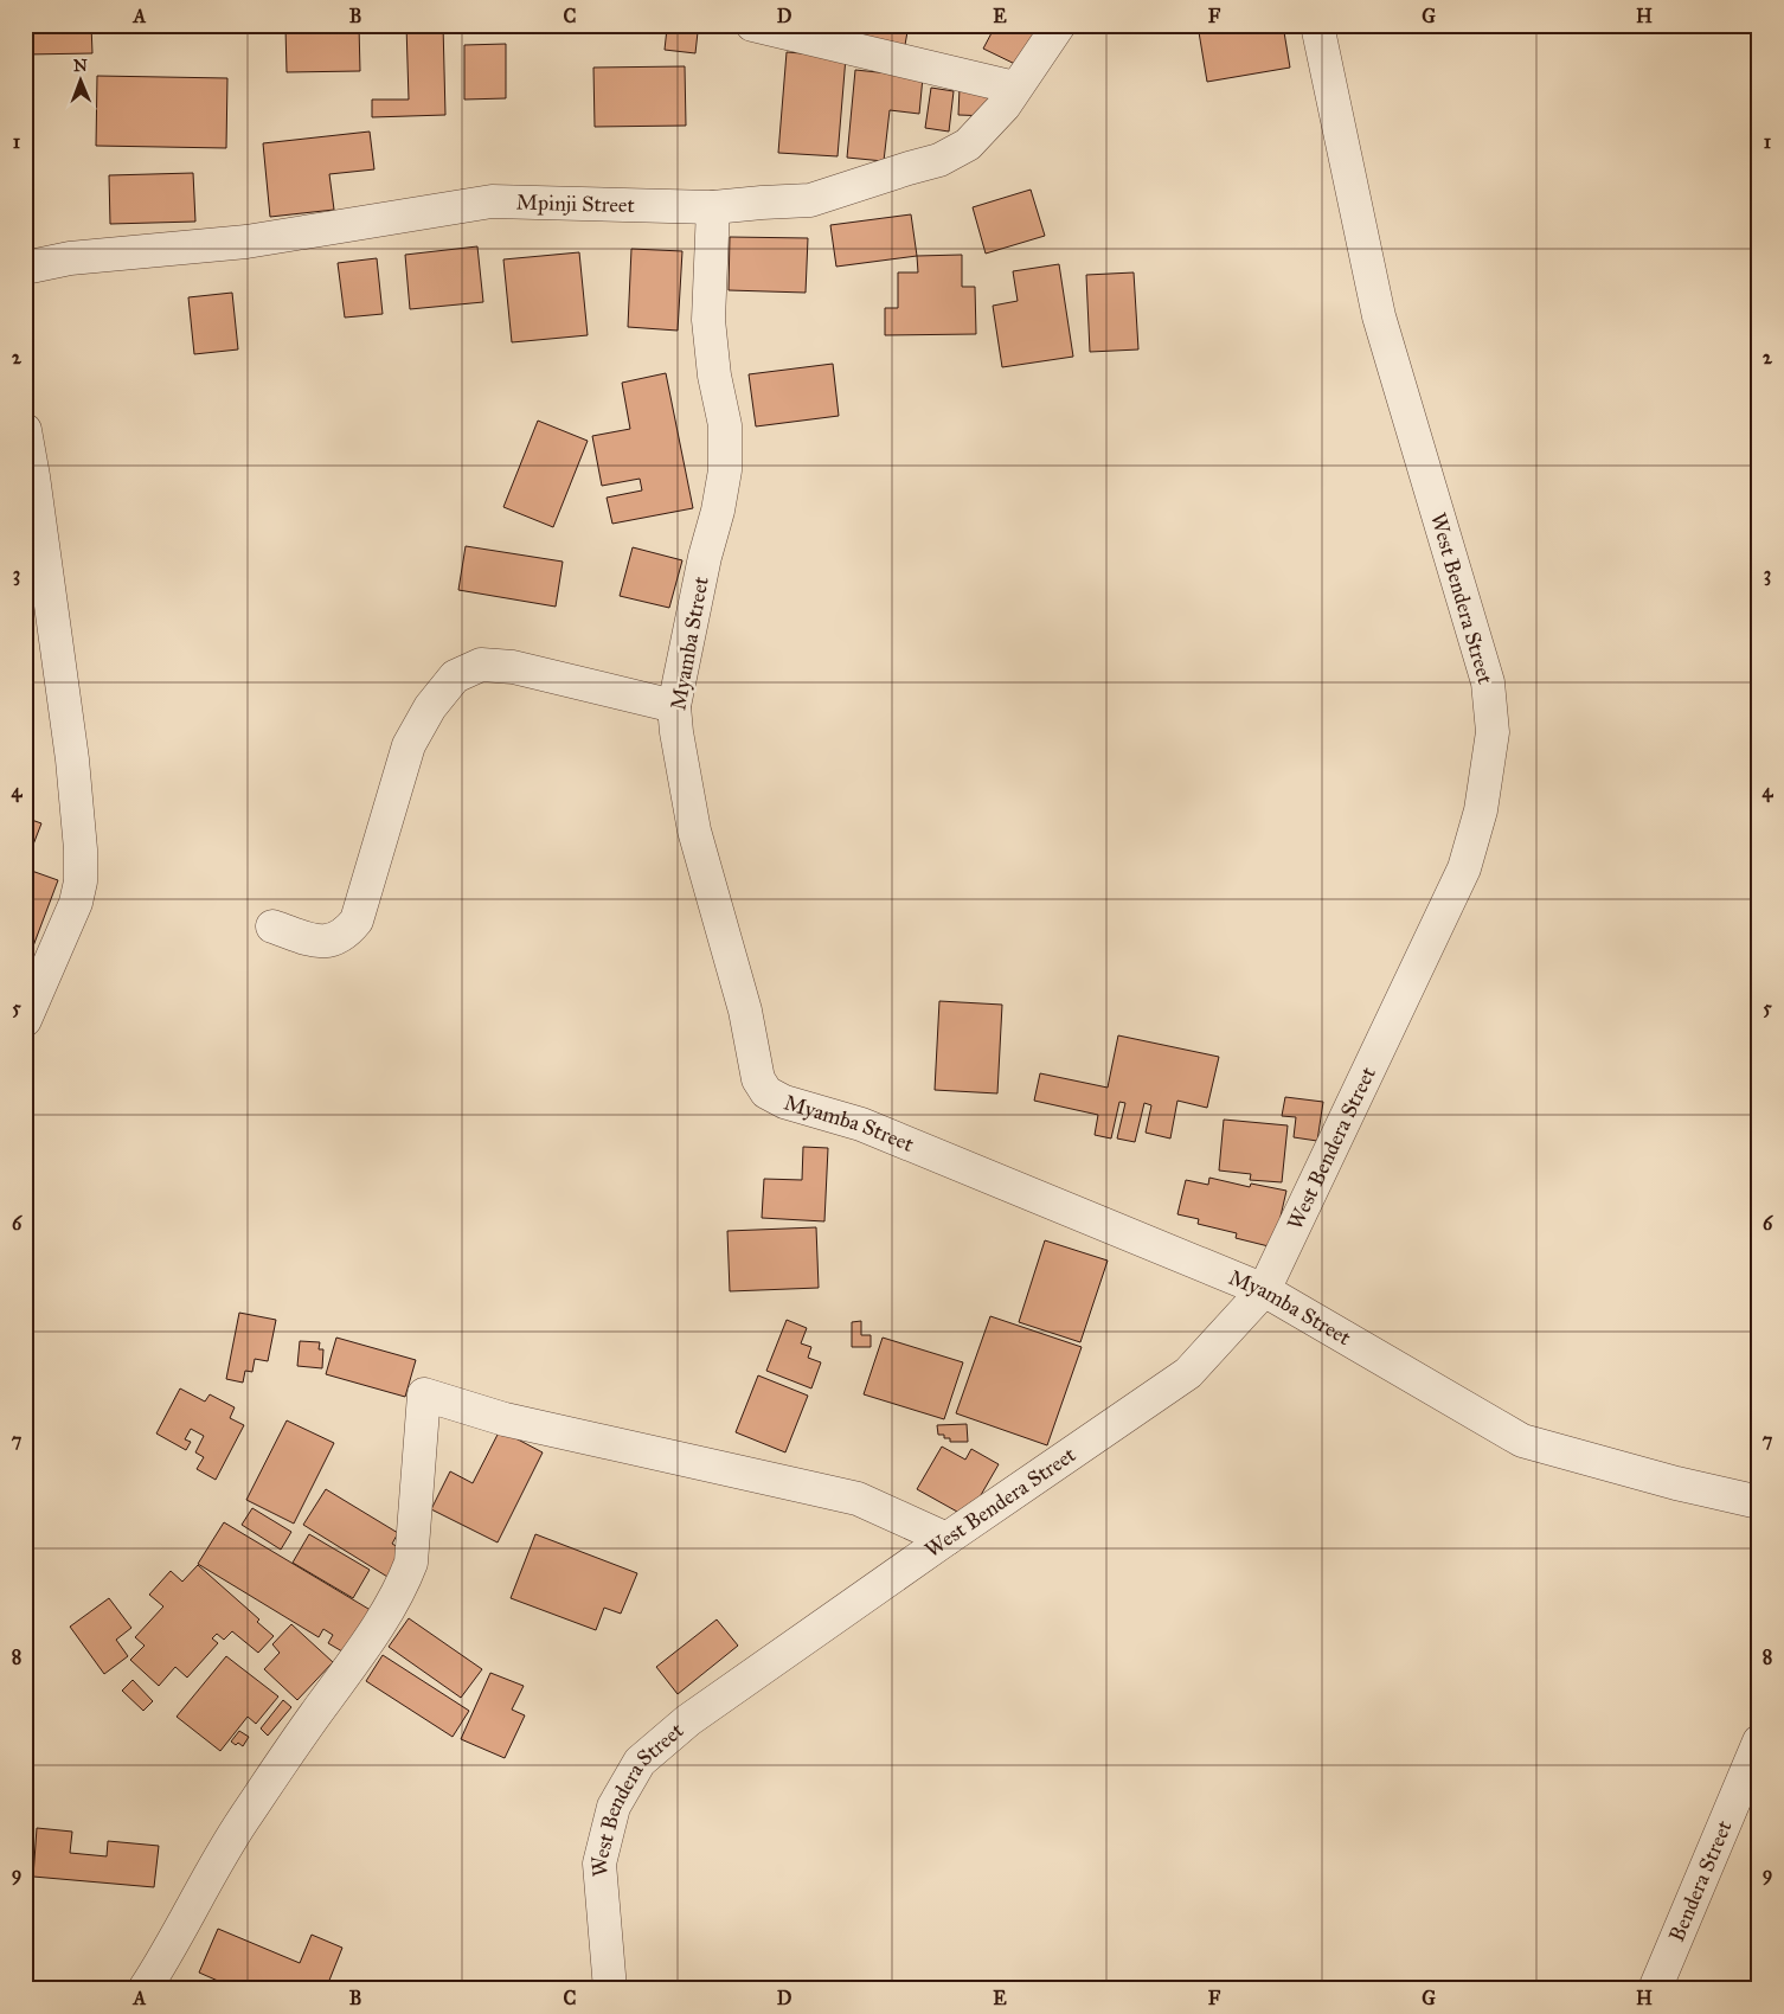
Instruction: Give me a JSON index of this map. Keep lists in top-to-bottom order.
{
  "streets": {
    "street": [
      "Mpinji Street",
      "West Bendera Street",
      "Myamba Street",
      "Bendera Street"
    ]
  },
  "crossings": [
    ["Mpinji Street", "Myamba Street"],
    ["West Bendera Street", "Myamba Street"]
  ],
  "north": "top",
  "grid": {
    "columns": [
      "A",
      "B",
      "C",
      "D",
      "E",
      "F",
      "G",
      "H"
    ],
    "rows": [
      "1",
      "2",
      "3",
      "4",
      "5",
      "6",
      "7",
      "8",
      "9"
    ]
  }
}
